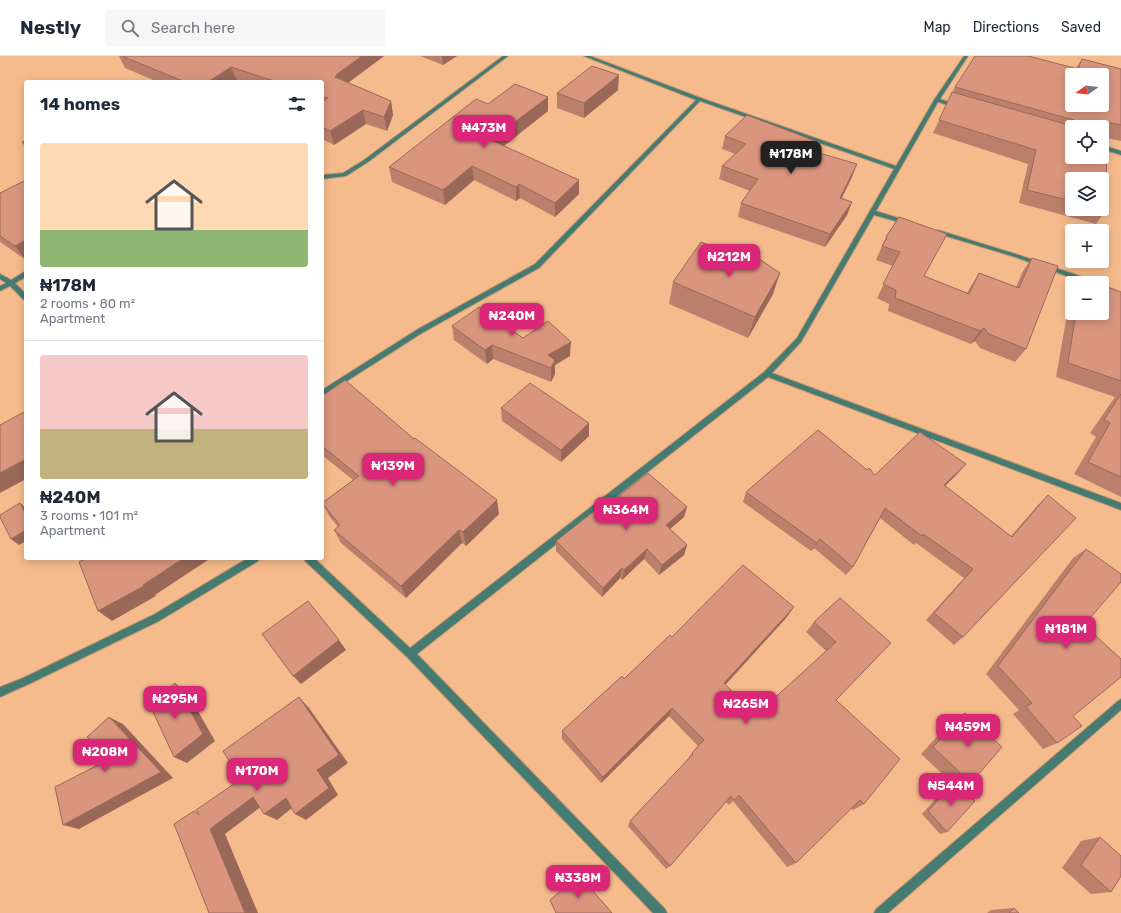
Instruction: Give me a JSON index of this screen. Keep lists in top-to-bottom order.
{
  "north": "left",
  "page": {
    "header": "Nestly",
    "search": "Search here",
    "nav": ["Map", "Directions", "Saved"],
    "map_buttons": ["+", "−"],
    "heading": "14 homes",
    "price": [
      "₦473M",
      "₦178M",
      "₦212M",
      "₦240M",
      "₦139M",
      "₦364M",
      "₦181M",
      "₦295M",
      "₦265M",
      "₦459M",
      "₦208M",
      "₦170M",
      "₦544M",
      "₦338M"
    ],
    "list": [
      {
        "name": "₦178M",
        "note": "2 rooms · 80 m² · Apartment"
      },
      {
        "name": "₦240M",
        "note": "3 rooms · 101 m² · Apartment"
      }
    ]
  }
}
